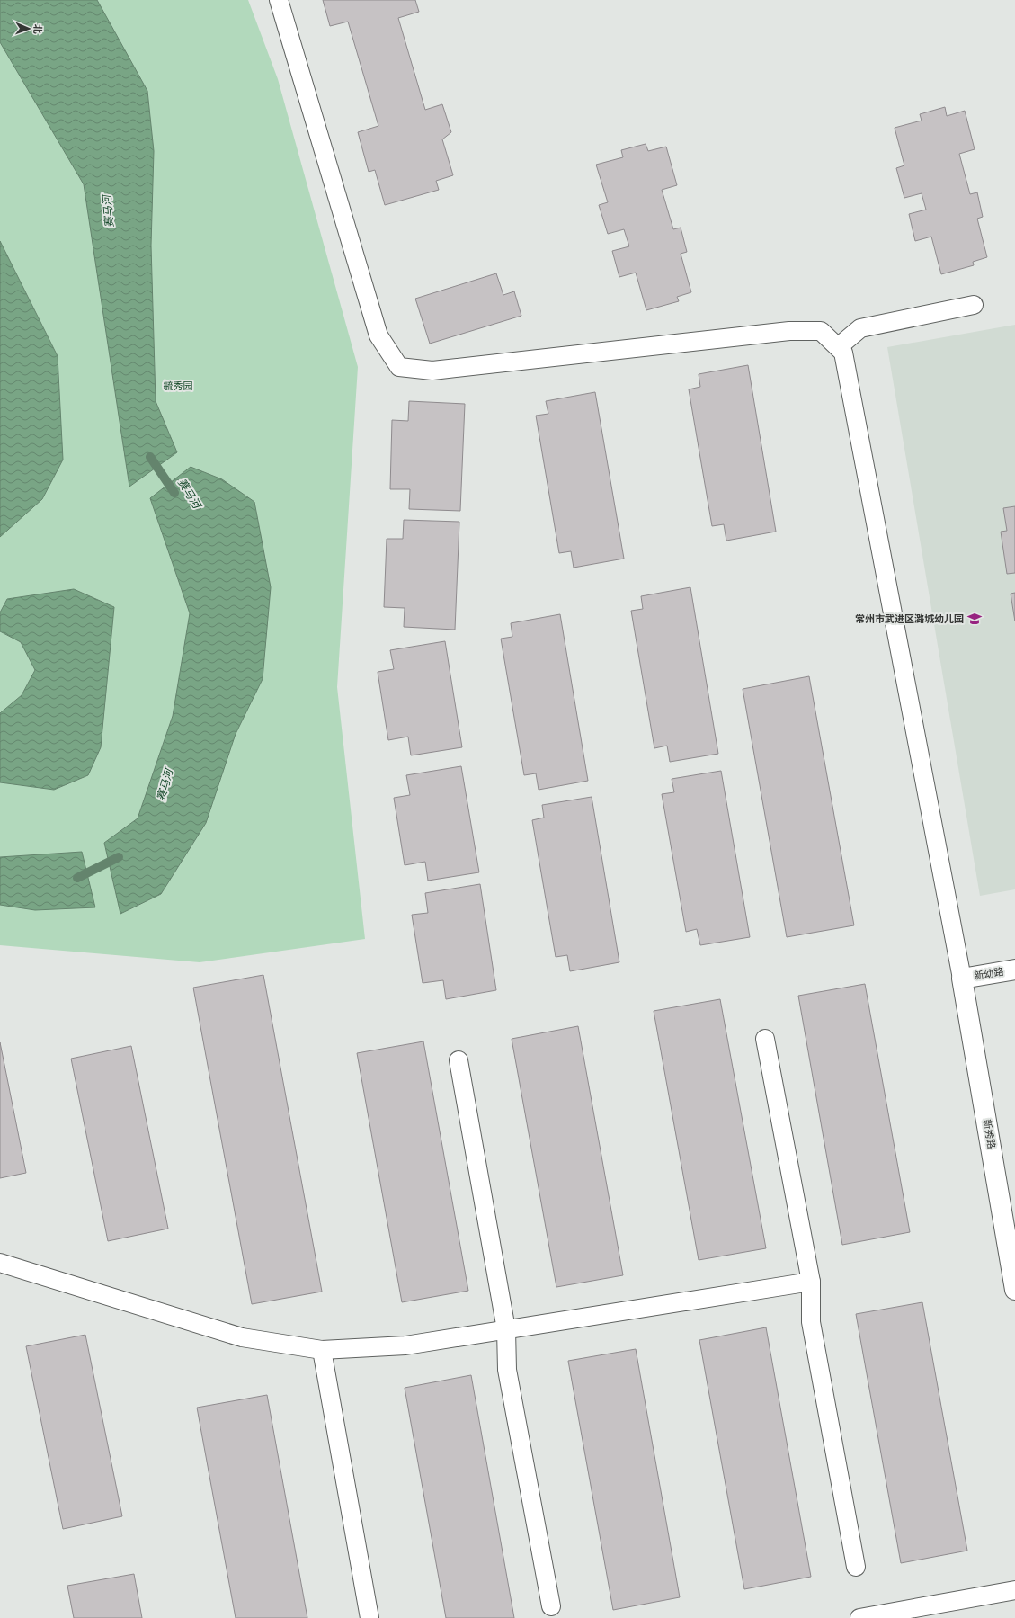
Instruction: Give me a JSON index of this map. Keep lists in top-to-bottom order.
{
  "streets": {
    "street": ["新幼路", "新秀路"]
  },
  "crossings": [
    ["新幼路", "新秀路"]
  ],
  "water": ["赛马河"],
  "parks": ["毓秀园"],
  "places": {
    "school or university": ["常州市武进区潞城幼儿园"]
  },
  "north": "right"
}
